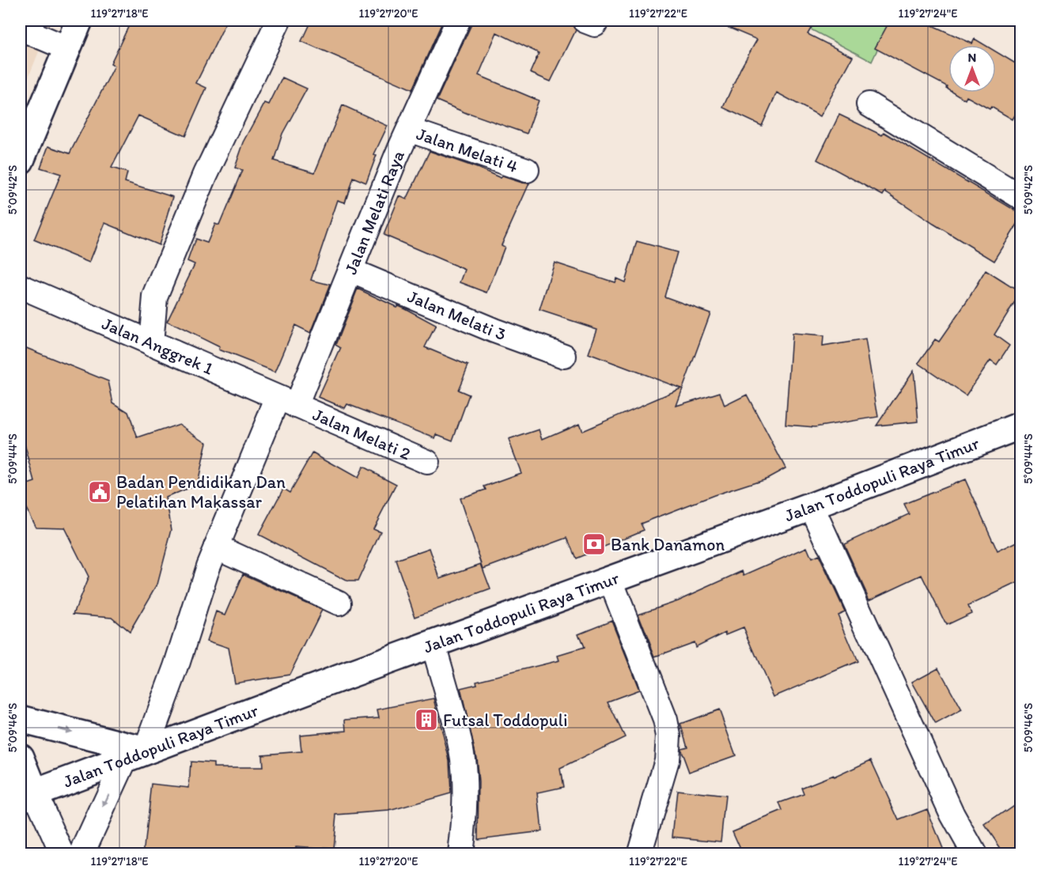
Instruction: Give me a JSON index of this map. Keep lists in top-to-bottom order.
{
  "streets": {
    "main road": ["Jalan Toddopuli Raya Timur"],
    "street": [
      "Jalan Melati 4",
      "Jalan Melati Raya",
      "Jalan Melati 3",
      "Jalan Anggrek 1",
      "Jalan Melati 2"
    ]
  },
  "crossings": [
    ["Jalan Melati 4", "Jalan Melati Raya"],
    ["Jalan Melati Raya", "Jalan Melati 3"],
    ["Jalan Melati Raya", "Jalan Anggrek 1"],
    ["Jalan Melati Raya", "Jalan Melati 2"],
    ["Jalan Melati Raya", "Jalan Toddopuli Raya Timur"],
    ["Jalan Anggrek 1", "Jalan Melati 2"]
  ],
  "places": {
    "public building": ["Badan Pendidikan Dan Pelatihan Makassar"],
    "bank": ["Bank Danamon"],
    "building": ["Futsal Toddopuli"]
  },
  "north": "top",
  "coordinates": [
    "119°27'18\"E",
    "119°27'20\"E",
    "119°27'22\"E",
    "119°27'24\"E",
    "5°09'42\"S",
    "5°09'44\"S",
    "5°09'46\"S"
  ]
}
